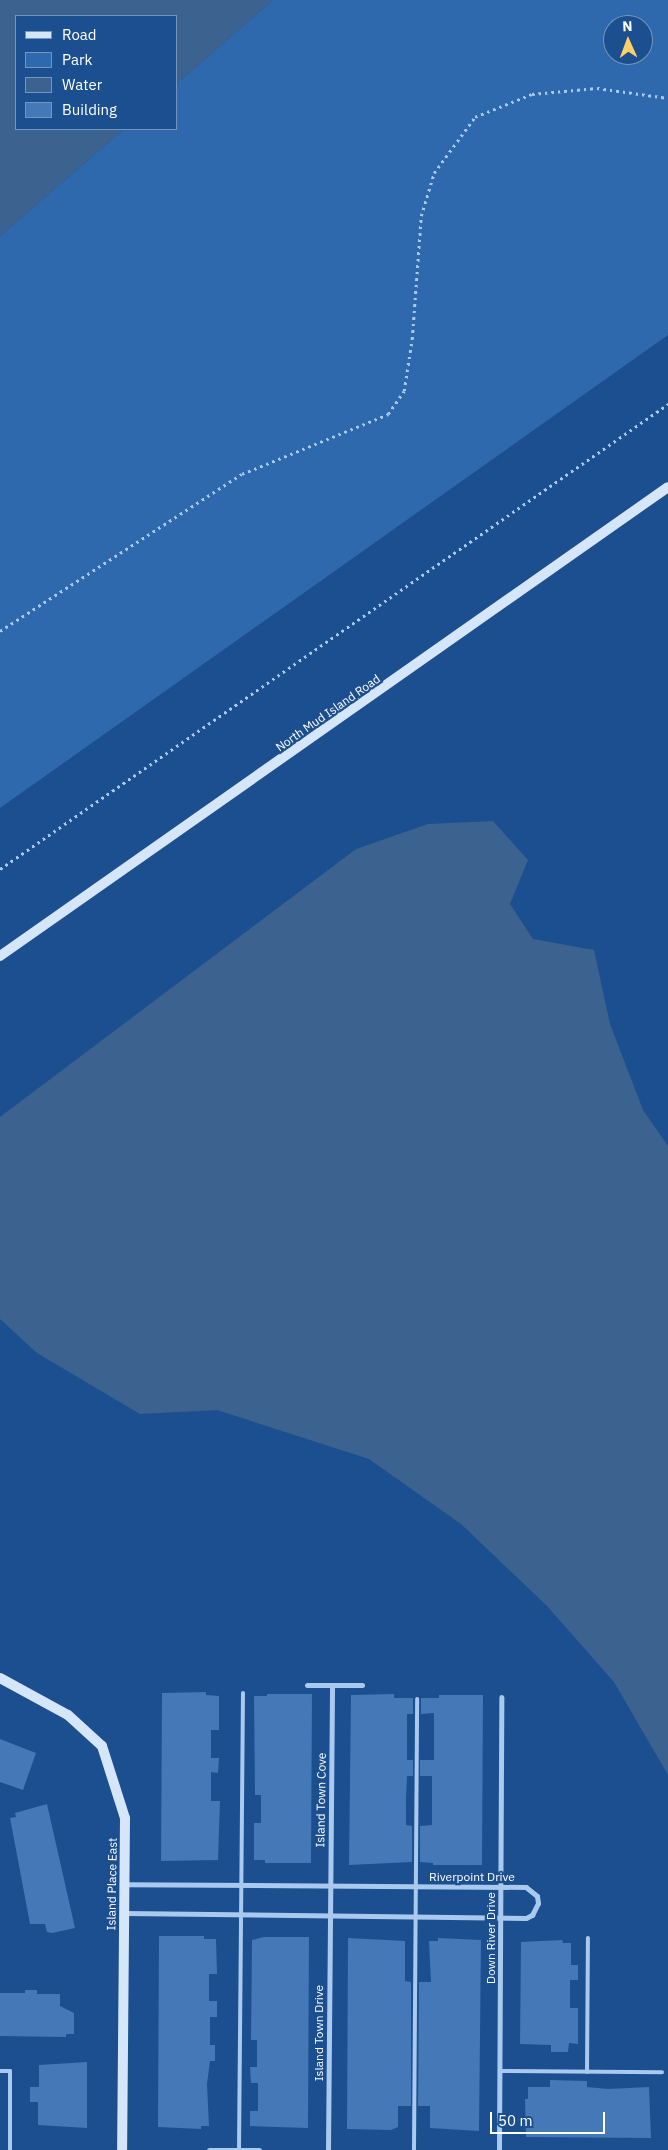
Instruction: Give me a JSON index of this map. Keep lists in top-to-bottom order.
{
  "streets": {
    "street": [
      "North Mud Island Road",
      "Island Town Cove",
      "Riverpoint Drive",
      "Island Place East",
      "Down River Drive",
      "Island Town Drive"
    ]
  },
  "crossings": [
    ["Island Town Cove", "Riverpoint Drive"],
    ["Island Town Cove", "Island Town Drive"],
    ["Riverpoint Drive", "Island Place East"],
    ["Riverpoint Drive", "Down River Drive"],
    ["Riverpoint Drive", "Island Town Drive"]
  ],
  "legend": [
    "Road",
    "Park",
    "Water",
    "Building"
  ],
  "scale_bar": "50 m",
  "north": "top"
}
